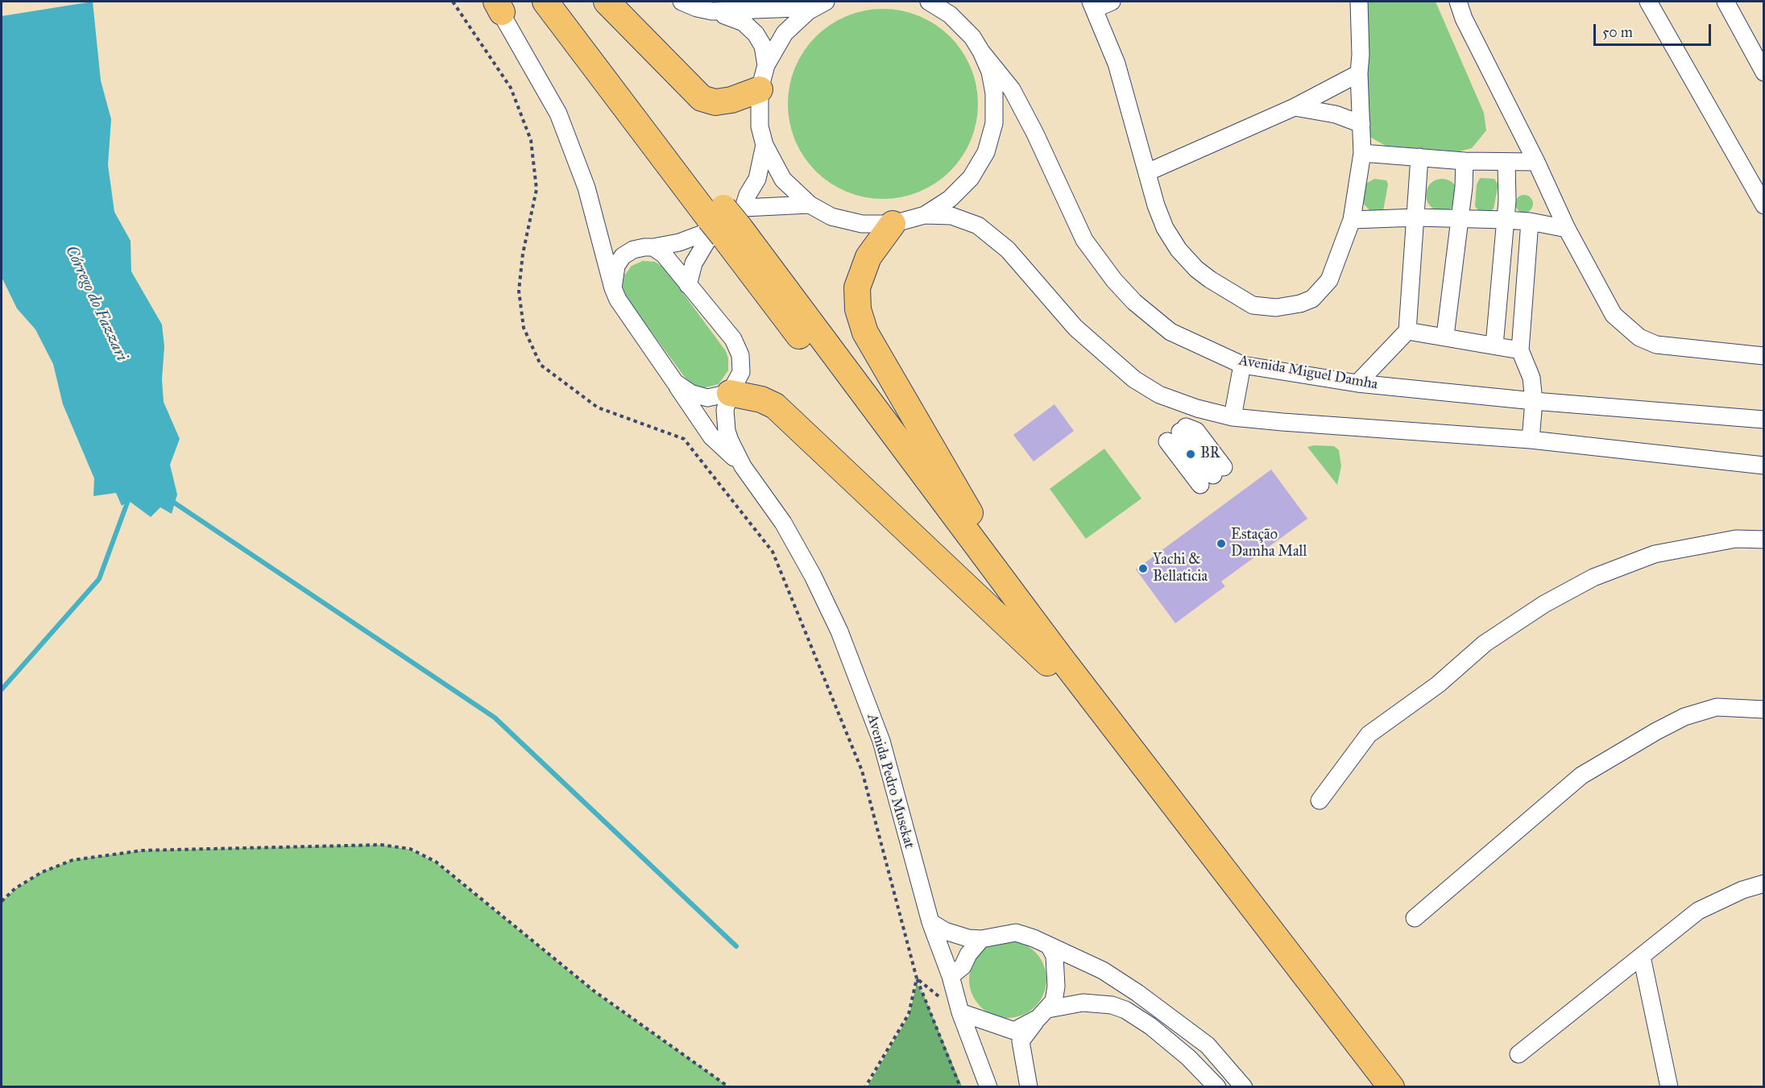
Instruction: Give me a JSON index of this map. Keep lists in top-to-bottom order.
{
  "streets": {
    "street": ["Avenida Miguel Damha", "Avenida Pedro Musekat"]
  },
  "water": ["Córrego do Fazzari"],
  "places": ["BR", "Estação Damha Mall", "Yachi & Bellaticia"],
  "scale_bar": "50 m"
}
